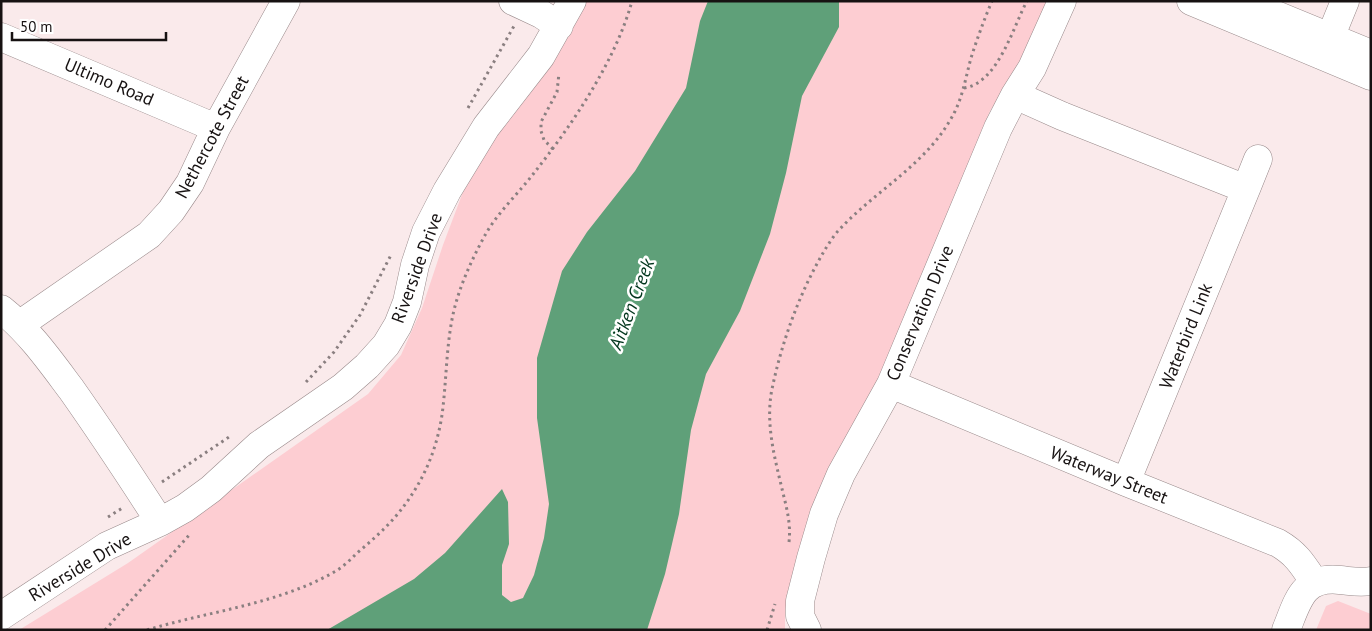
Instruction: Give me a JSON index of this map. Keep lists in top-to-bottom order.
{
  "streets": {
    "street": [
      "Ultimo Road",
      "Nethercote Street",
      "Riverside Drive",
      "Conservation Drive",
      "Waterbird Link",
      "Waterway Street"
    ]
  },
  "crossings": [
    ["Ultimo Road", "Nethercote Street"],
    ["Conservation Drive", "Waterway Street"],
    ["Waterbird Link", "Waterway Street"]
  ],
  "water": ["Aitken Creek"],
  "scale_bar": "50 m"
}
